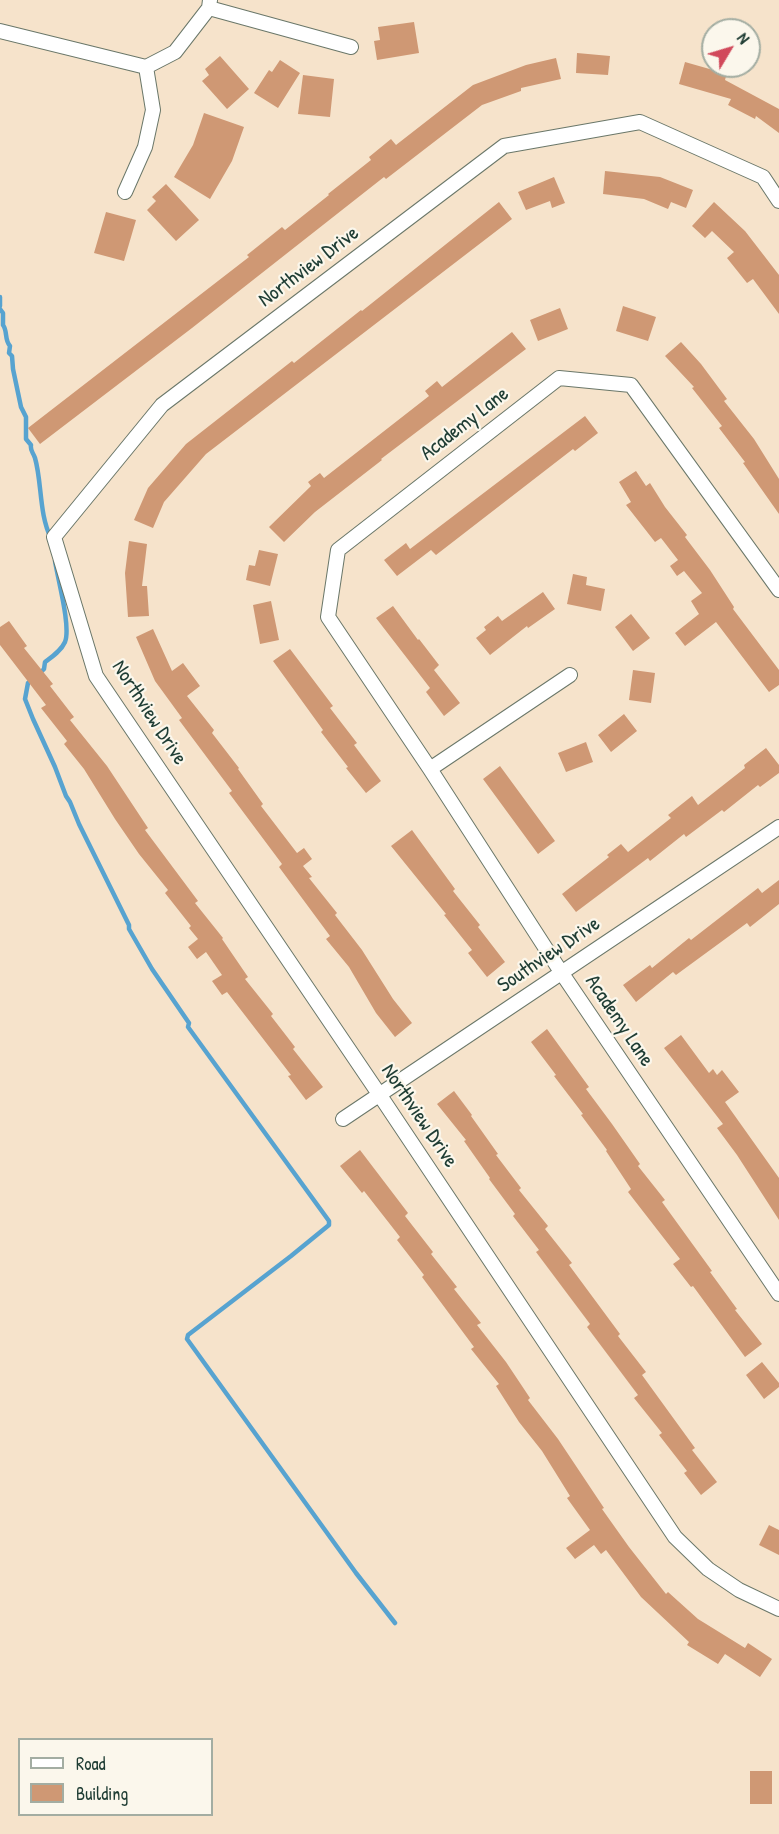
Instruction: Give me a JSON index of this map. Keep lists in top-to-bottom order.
{
  "streets": {
    "street": ["Northview Drive", "Academy Lane", "Southview Drive"]
  },
  "crossings": [
    ["Northview Drive", "Southview Drive"],
    ["Academy Lane", "Southview Drive"]
  ],
  "legend": ["Road", "Building"],
  "north": "top right"
}
